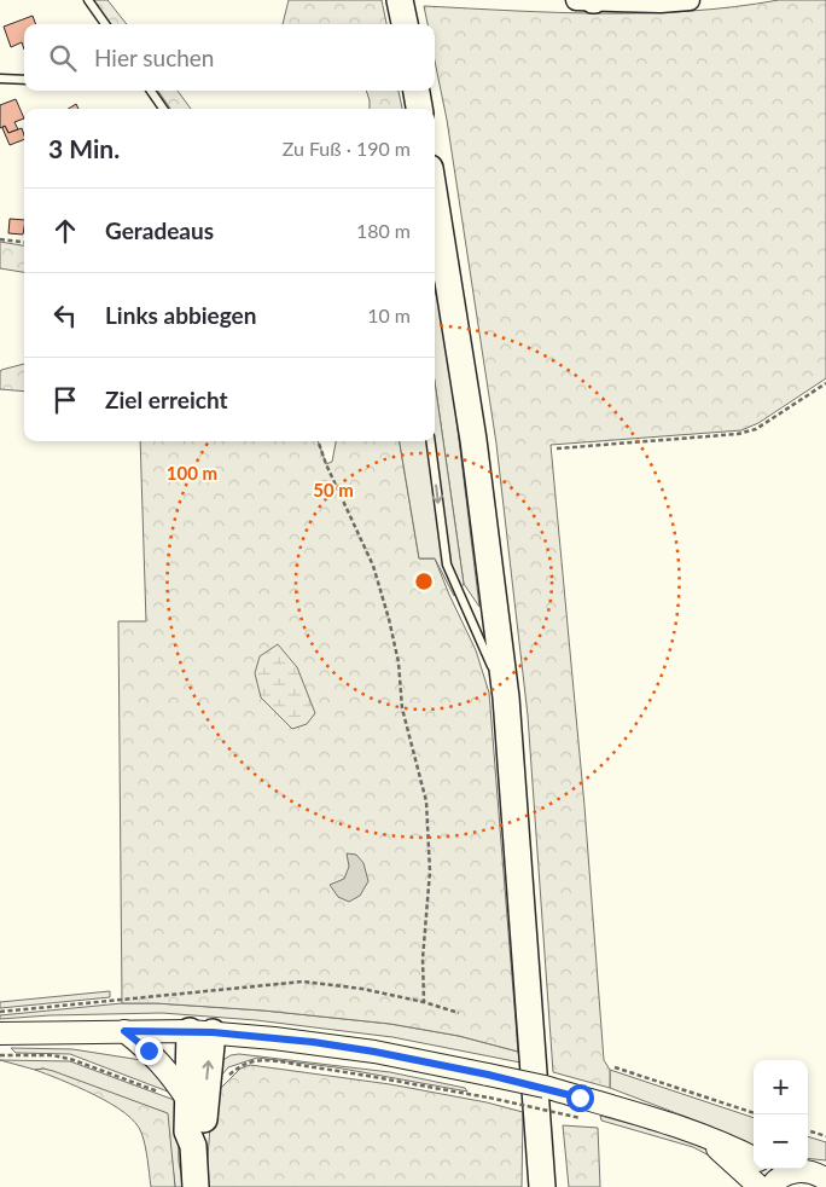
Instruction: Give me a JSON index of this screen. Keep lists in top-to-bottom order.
{
  "page": {
    "search": "Hier suchen",
    "heading": ["3 Min.", "Zu Fuß · 190 m"],
    "list": [
      ["Geradeaus", "180 m"],
      ["Links abbiegen", "10 m"],
      "Ziel erreicht"
    ],
    "map_buttons": ["+", "−"]
  },
  "rings": ["100 m", "50 m"]
}
